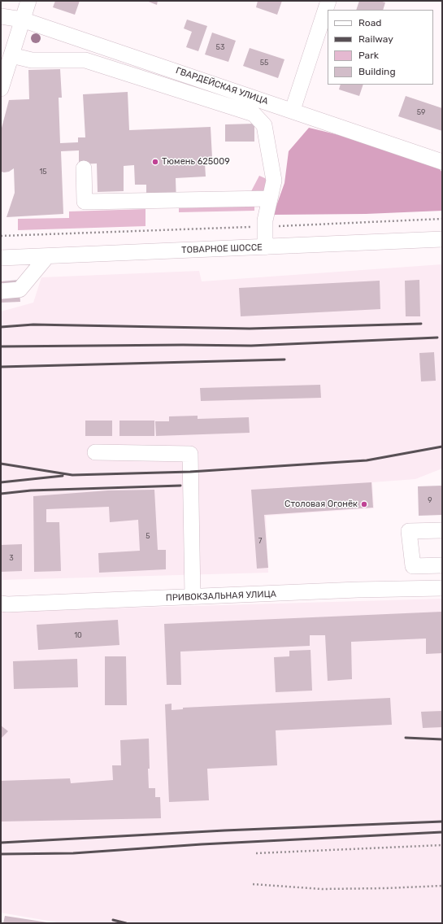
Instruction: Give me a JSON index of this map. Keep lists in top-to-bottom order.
{
  "streets": {
    "street": ["ГВАРДЕЙСКАЯ УЛИЦА", "ТОВАРНОЕ ШОССЕ", "ПРИВОКЗАЛЬНАЯ УЛИЦА"]
  },
  "places": ["Тюмень 625009", "Столовая Огонёк"],
  "house_numbers": [
    "53",
    "55",
    "59",
    "15",
    "9",
    "5",
    "7",
    "3",
    "10"
  ],
  "legend": [
    "Road",
    "Railway",
    "Park",
    "Building"
  ]
}
